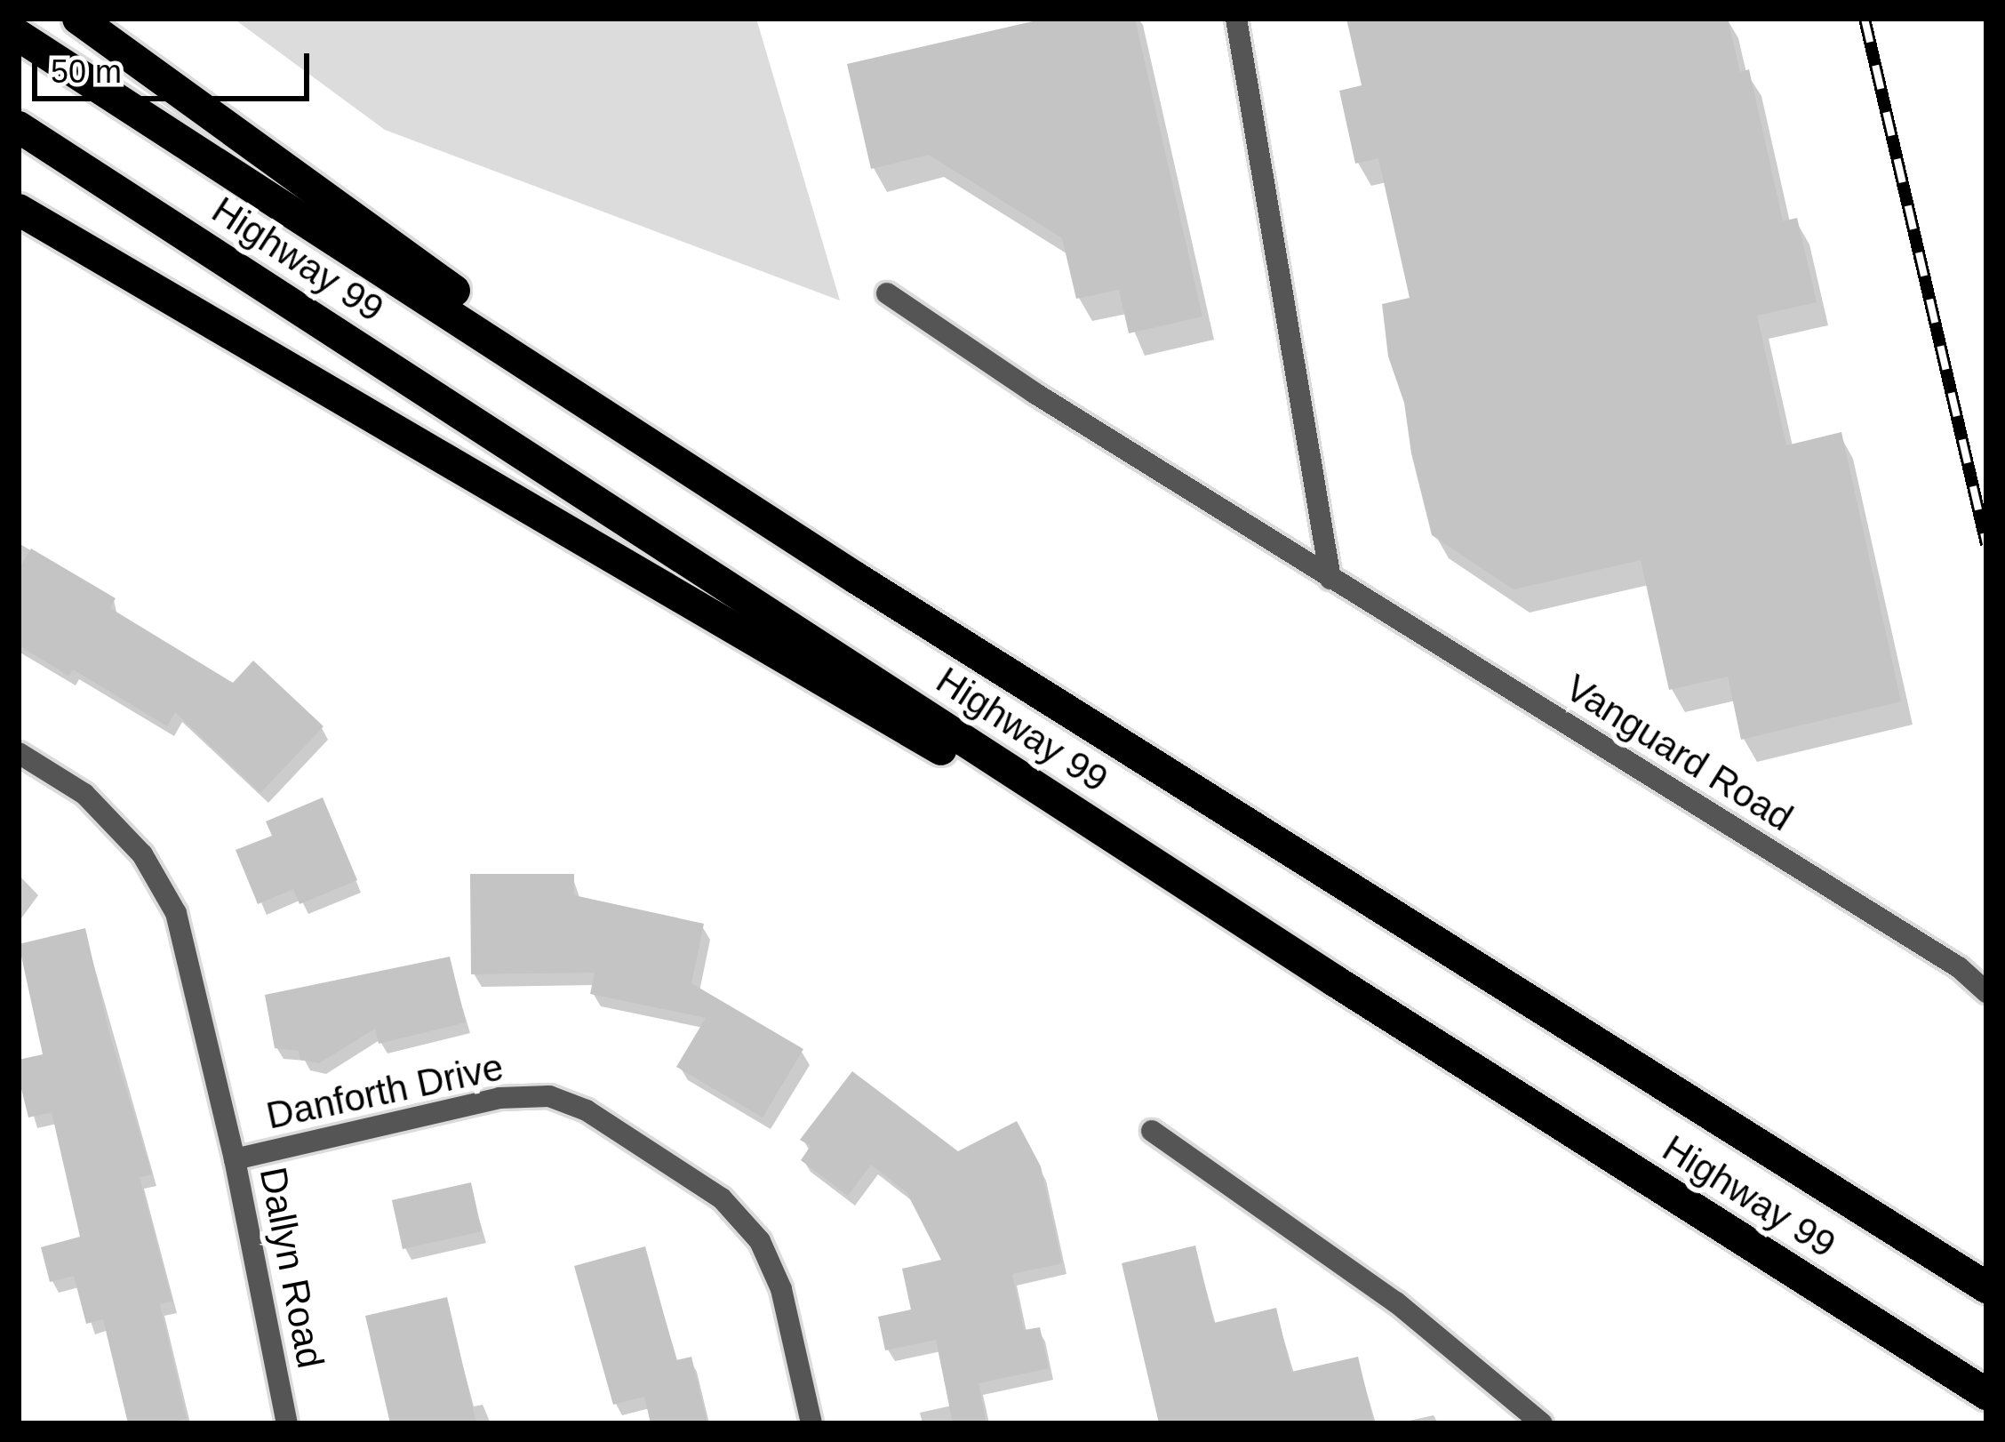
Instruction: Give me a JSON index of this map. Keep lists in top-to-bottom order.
{
  "streets": {
    "highway": ["Highway 99"],
    "street": ["Vanguard Road", "Danforth Drive", "Dallyn Road"]
  },
  "crossings": [
    ["Danforth Drive", "Dallyn Road"]
  ],
  "scale_bar": "50 m"
}
